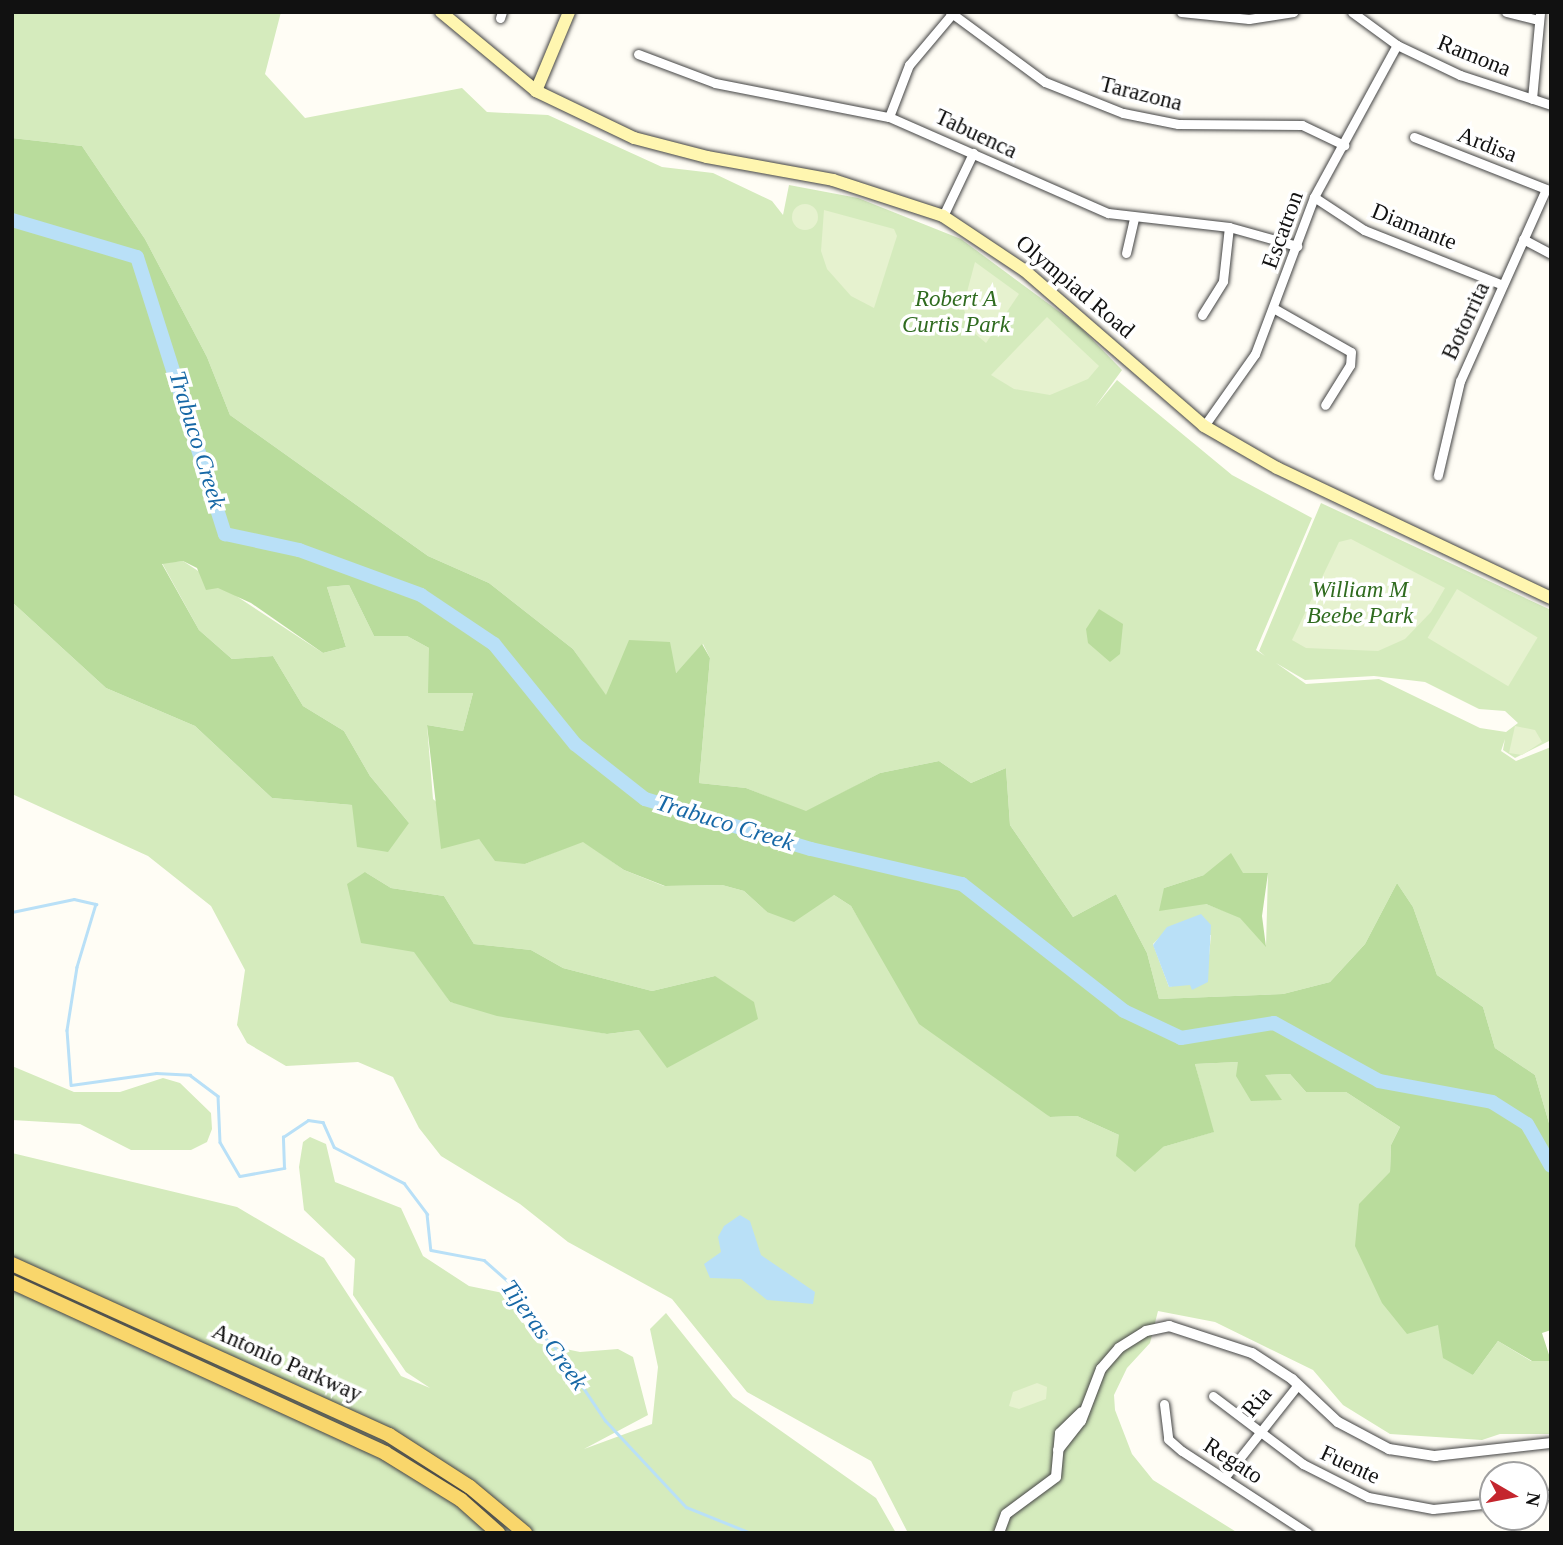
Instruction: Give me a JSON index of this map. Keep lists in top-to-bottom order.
{
  "streets": {
    "main road": ["Olympiad Road", "Antonio Parkway"],
    "street": [
      "Ramona",
      "Tarazona",
      "Tabuenca",
      "Ardisa",
      "Diamante",
      "Escatron",
      "Botorrita",
      "Ria",
      "Regato",
      "Fuente"
    ]
  },
  "crossings": [
    ["Ramona", "Escatron"],
    ["Tarazona", "Escatron"],
    ["Tabuenca", "Escatron"],
    ["Ardisa", "Botorrita"],
    ["Diamante", "Escatron"],
    ["Diamante", "Botorrita"],
    ["Escatron", "Olympiad Road"],
    ["Ria", "Regato"],
    ["Ria", "Fuente"]
  ],
  "water": ["Trabuco Creek", "Tijeras Creek"],
  "parks": ["Robert A Curtis Park", "William M Beebe Park"],
  "north": "right"
}
